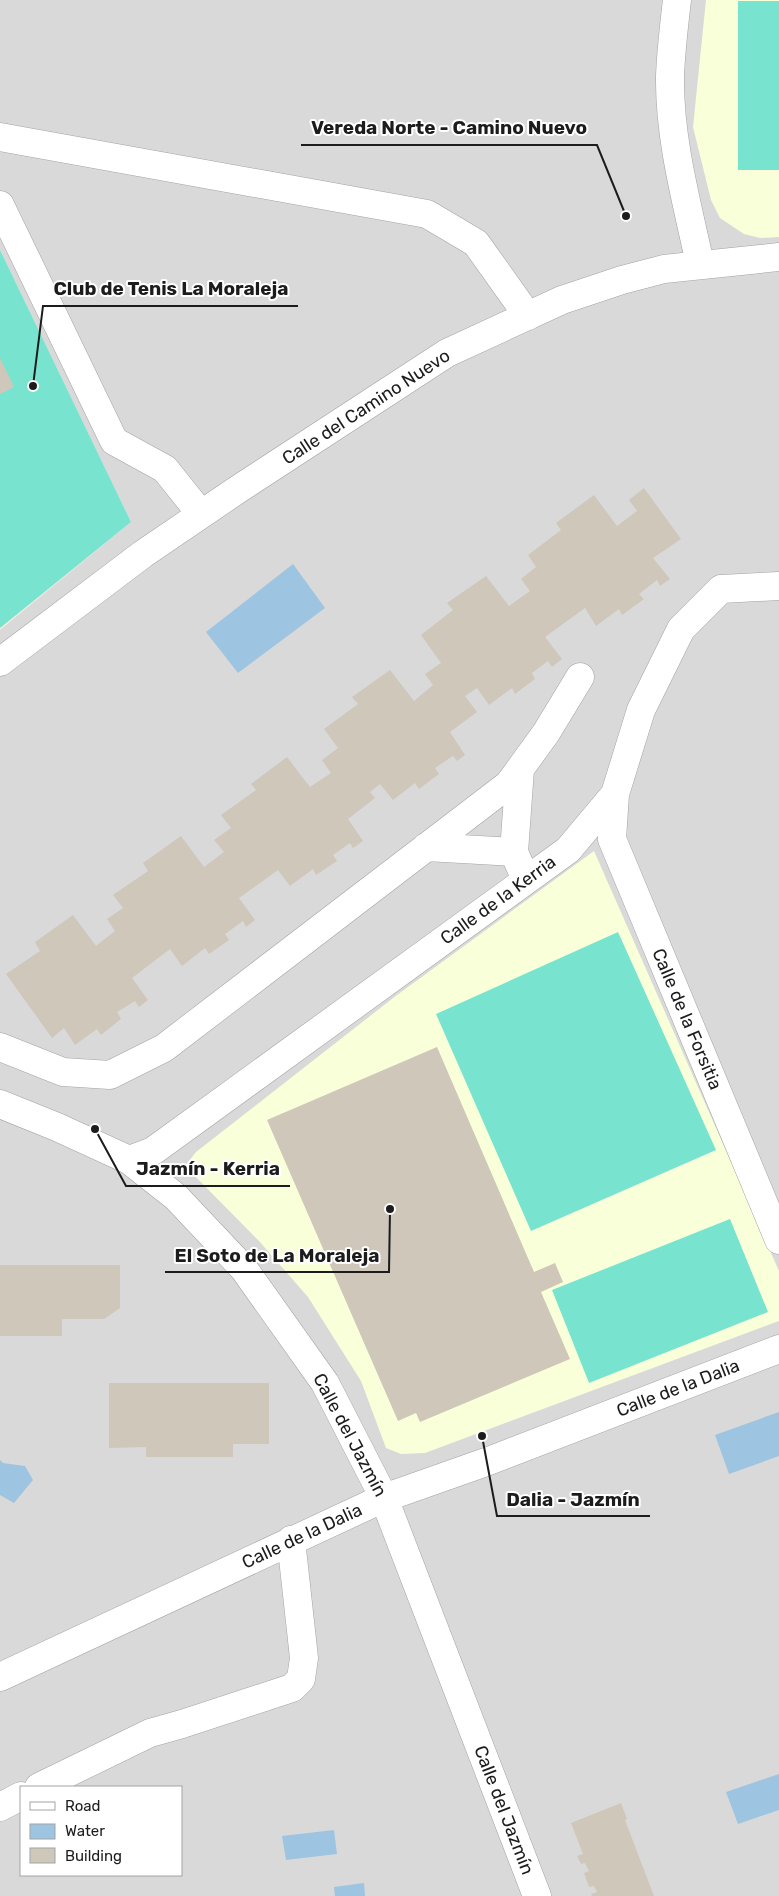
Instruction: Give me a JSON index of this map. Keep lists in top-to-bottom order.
{
  "streets": {
    "street": [
      "Calle del Camino Nuevo",
      "Calle de la Kerria",
      "Calle de la Forsitia",
      "Calle de la Dalia",
      "Calle del Jazmín"
    ]
  },
  "crossings": [
    ["Calle de la Kerria", "Calle de la Forsitia"],
    ["Calle de la Kerria", "Calle del Jazmín"],
    ["Calle de la Dalia", "Calle del Jazmín"]
  ],
  "places": [
    "Vereda Norte - Camino Nuevo",
    "Club de Tenis La Moraleja",
    "Jazmín - Kerria",
    "El Soto de La Moraleja",
    "Dalia - Jazmín"
  ],
  "legend": ["Road", "Water", "Building"]
}
